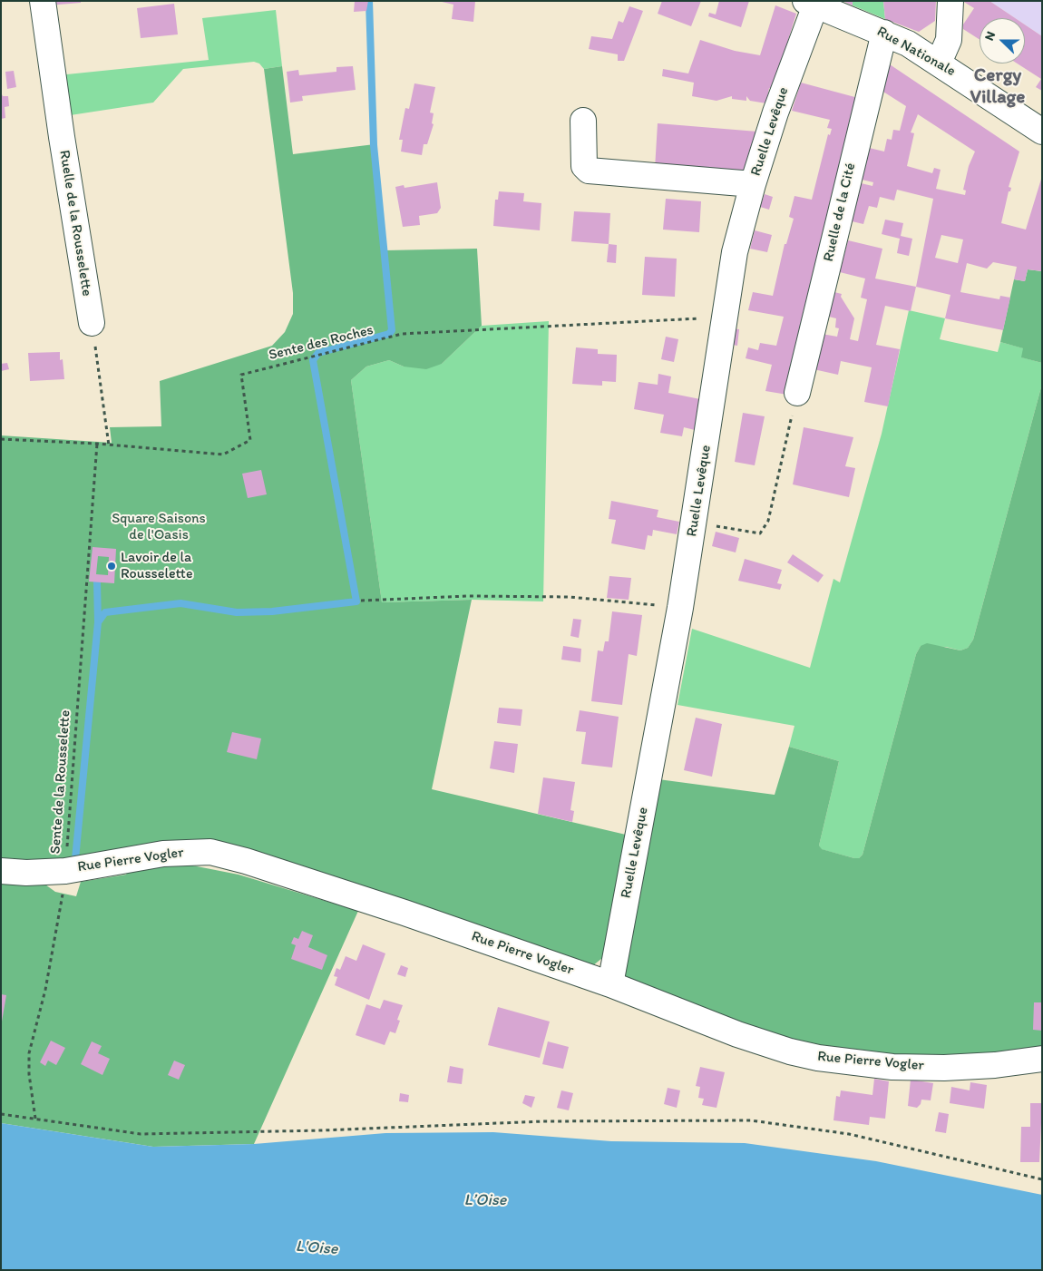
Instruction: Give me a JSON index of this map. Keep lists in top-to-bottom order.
{
  "streets": {
    "street": [
      "Rue Nationale",
      "Ruelle Levêque",
      "Ruelle de la Cité",
      "Ruelle de la Rousselette",
      "Rue Pierre Vogler"
    ],
    "path": ["Sente des Roches", "Sente de la Rousselette"]
  },
  "crossings": [
    ["Rue Nationale", "Ruelle Levêque"],
    ["Rue Nationale", "Ruelle de la Cité"],
    ["Ruelle Levêque", "Sente des Roches"],
    ["Ruelle Levêque", "Rue Pierre Vogler"],
    ["Sente des Roches", "Sente de la Rousselette"],
    ["Sente de la Rousselette", "Rue Pierre Vogler"]
  ],
  "districts": ["Cergy Village"],
  "water": ["L’Oise", "L'Oise"],
  "parks": ["Square Saisons de l'Oasis"],
  "places": ["Lavoir de la Rousselette"],
  "north": "left"
}
